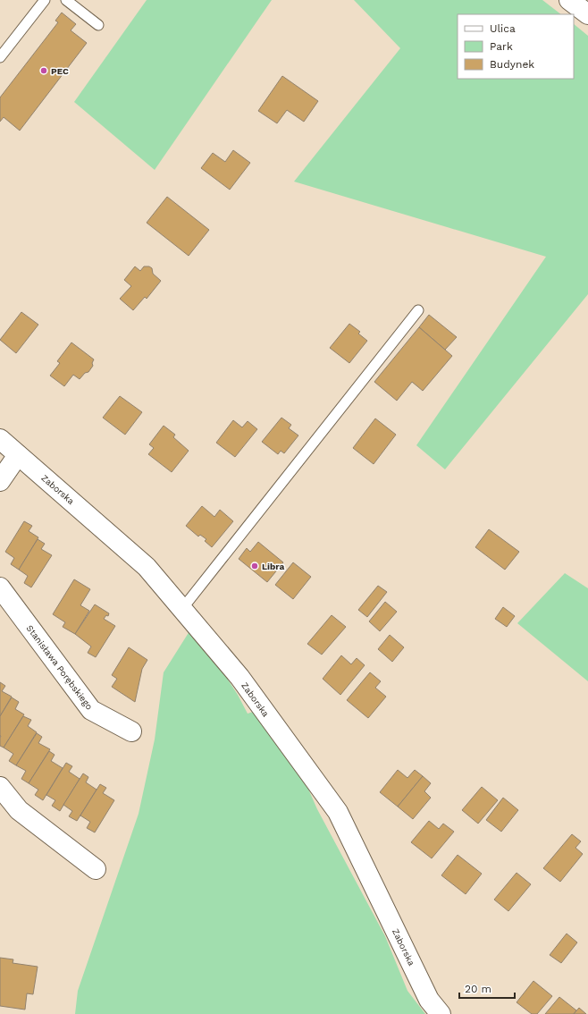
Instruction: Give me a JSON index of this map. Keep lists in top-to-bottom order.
{
  "streets": {
    "street": ["Zaborska", "Stanisława Porębskiego"]
  },
  "places": ["PEC", "Libra"],
  "legend": ["Ulica", "Park", "Budynek"],
  "scale_bar": "20 m"
}
